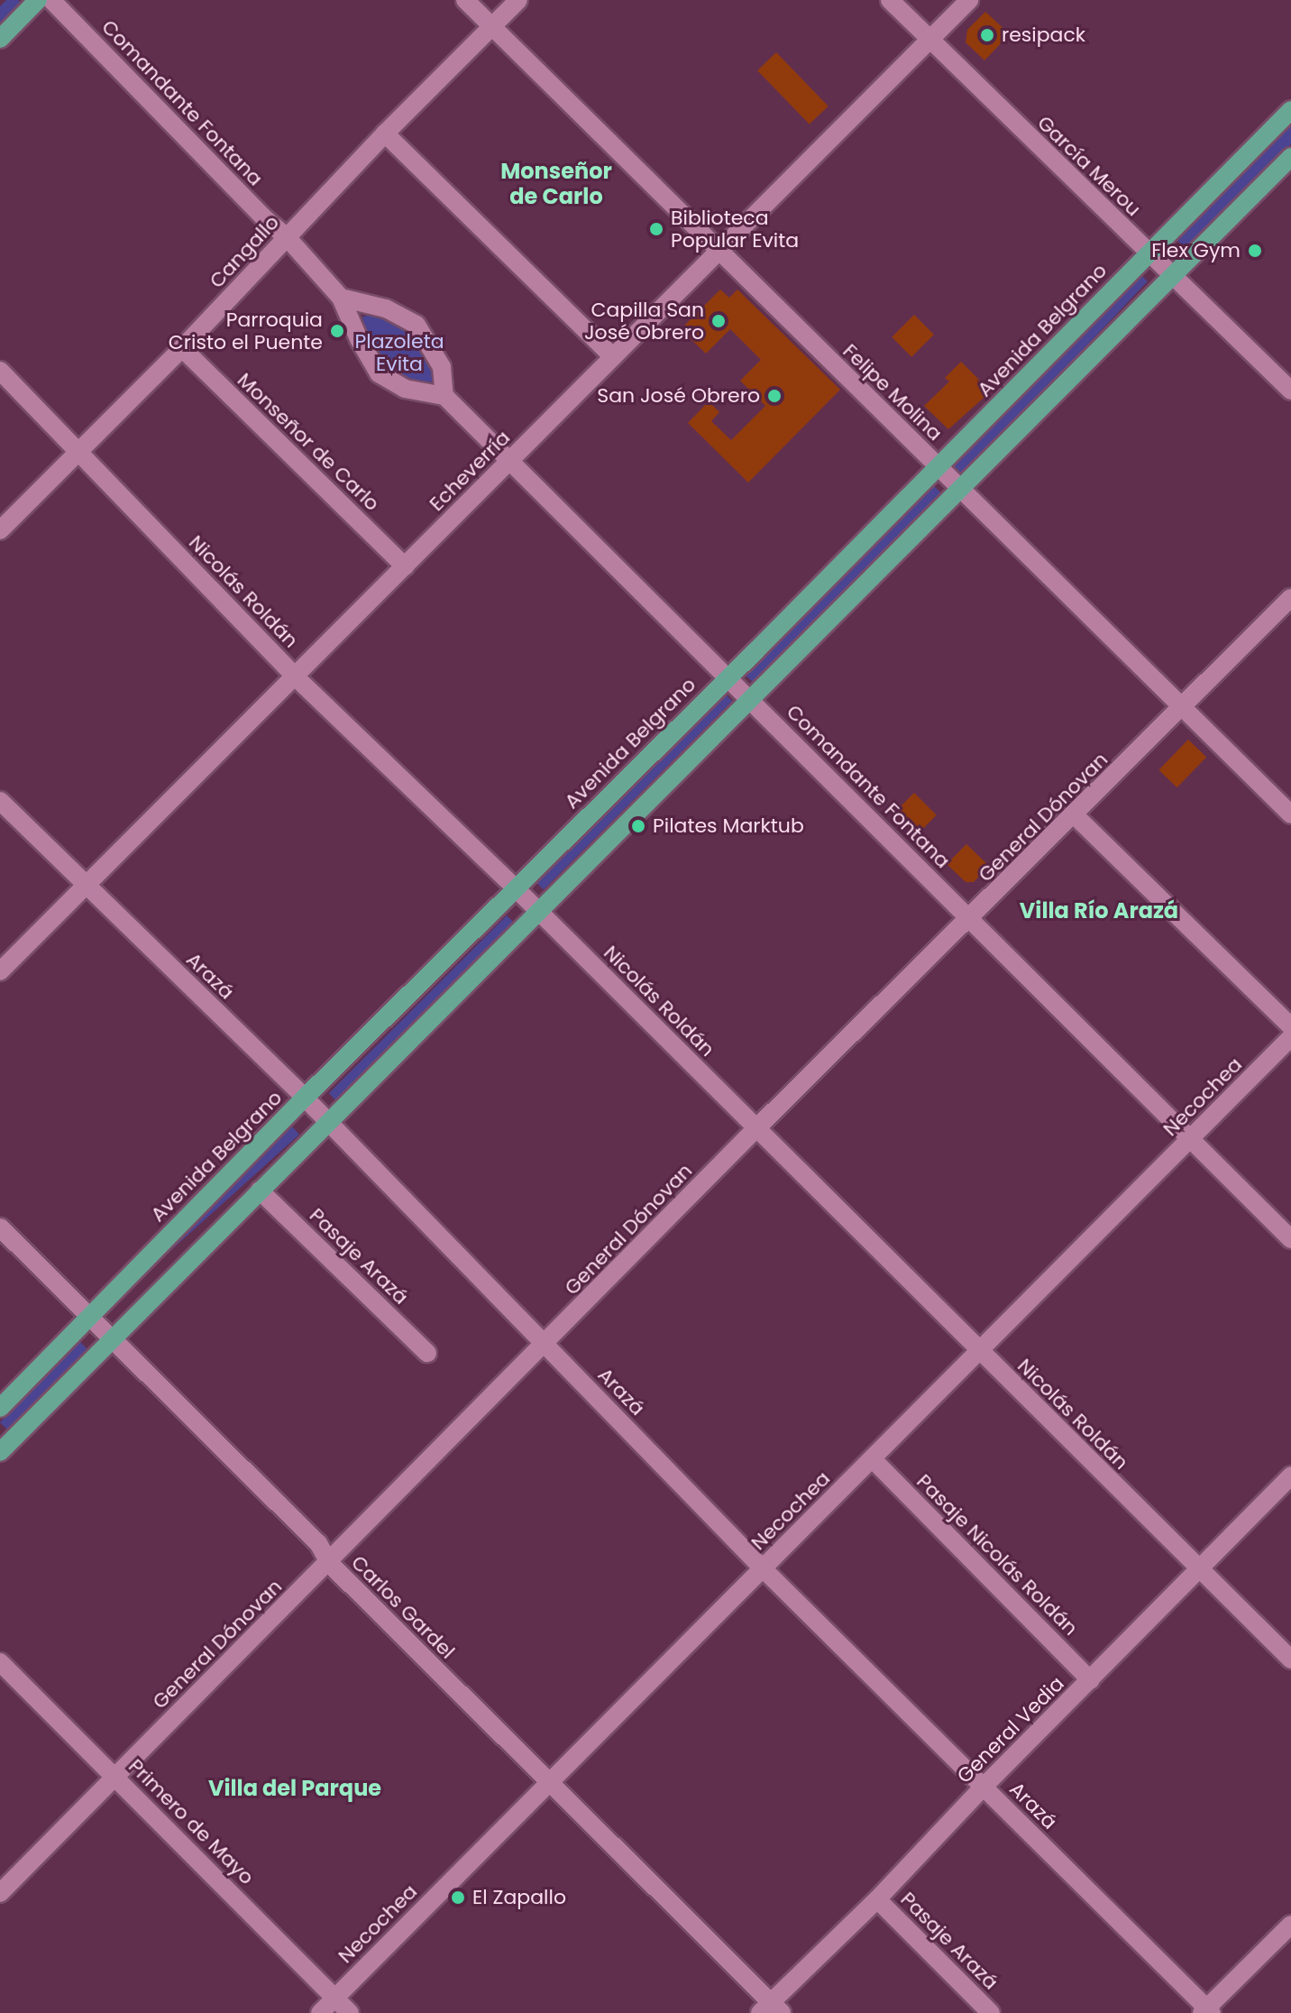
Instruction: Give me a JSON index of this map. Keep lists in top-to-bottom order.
{
  "streets": {
    "main road": ["Avenida Belgrano"],
    "street": [
      "Comandante Fontana",
      "García Merou",
      "Cangallo",
      "Felipe Molina",
      "Monseñor de Carlo",
      "Echeverría",
      "Nicolás Roldán",
      "General Dónovan",
      "Arazá",
      "Necochea",
      "Pasaje Arazá",
      "Pasaje Nicolás Roldán",
      "Carlos Gardel",
      "General Vedia",
      "Primero de Mayo"
    ]
  },
  "crossings": [
    ["Comandante Fontana", "Cangallo"],
    ["Comandante Fontana", "Avenida Belgrano"],
    ["Comandante Fontana", "Echeverría"],
    ["Comandante Fontana", "General Dónovan"],
    ["Comandante Fontana", "Necochea"],
    ["García Merou", "Avenida Belgrano"],
    ["García Merou", "Echeverría"],
    ["Cangallo", "Felipe Molina"],
    ["Cangallo", "Monseñor de Carlo"],
    ["Cangallo", "Nicolás Roldán"],
    ["Avenida Belgrano", "Felipe Molina"],
    ["Avenida Belgrano", "Nicolás Roldán"],
    ["Avenida Belgrano", "Arazá"],
    ["Avenida Belgrano", "Carlos Gardel"],
    ["Felipe Molina", "Echeverría"],
    ["Felipe Molina", "General Dónovan"],
    ["Monseñor de Carlo", "Echeverría"],
    ["Echeverría", "Nicolás Roldán"],
    ["Echeverría", "Arazá"],
    ["Nicolás Roldán", "General Dónovan"],
    ["Nicolás Roldán", "Necochea"],
    ["Nicolás Roldán", "General Vedia"],
    ["General Dónovan", "Arazá"],
    ["General Dónovan", "Carlos Gardel"],
    ["General Dónovan", "Primero de Mayo"],
    ["Arazá", "Necochea"],
    ["Arazá", "General Vedia"],
    ["Necochea", "Pasaje Nicolás Roldán"],
    ["Necochea", "Carlos Gardel"],
    ["Necochea", "Primero de Mayo"],
    ["Pasaje Arazá", "General Vedia"],
    ["Pasaje Nicolás Roldán", "General Vedia"],
    ["Carlos Gardel", "General Vedia"]
  ],
  "districts": ["Monseñor de Carlo", "Villa Río Arazá", "Villa del Parque"],
  "parks": ["Plazoleta Evita"],
  "places": [
    "resipack",
    "Biblioteca Popular Evita",
    "Flex Gym",
    "Capilla San José Obrero",
    "Parroquia Cristo el Puente",
    "San José Obrero",
    "Pilates Marktub",
    "El Zapallo"
  ]
}
